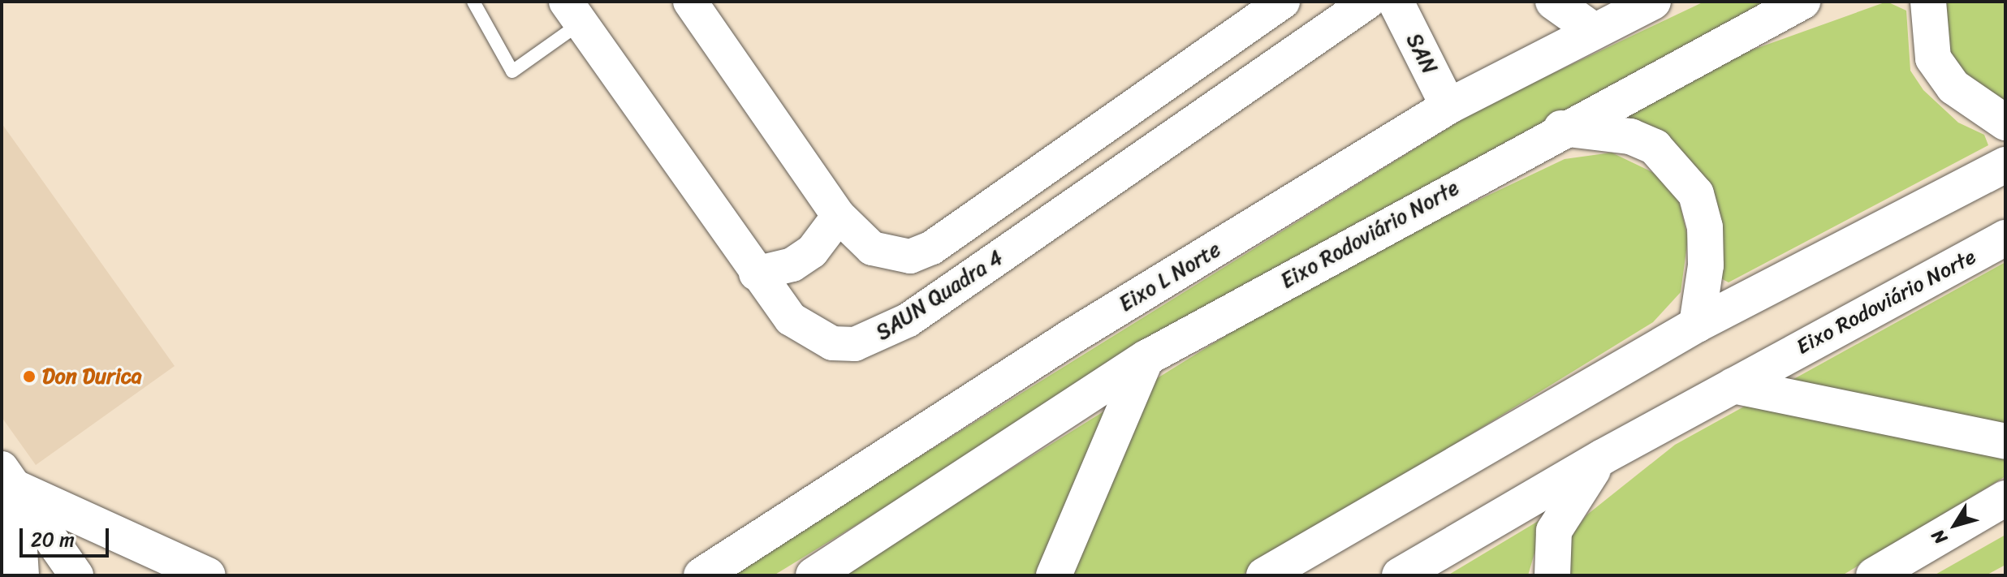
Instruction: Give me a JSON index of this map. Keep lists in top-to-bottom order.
{
  "streets": {
    "main road": ["SAN", "Eixo Rodoviário Norte", "Eixo L Norte"],
    "street": ["SAUN Quadra 4"]
  },
  "crossings": [
    ["SAN", "Eixo L Norte"]
  ],
  "places": ["Don Durica"],
  "scale_bar": "20 m",
  "north": "bottom left"
}
